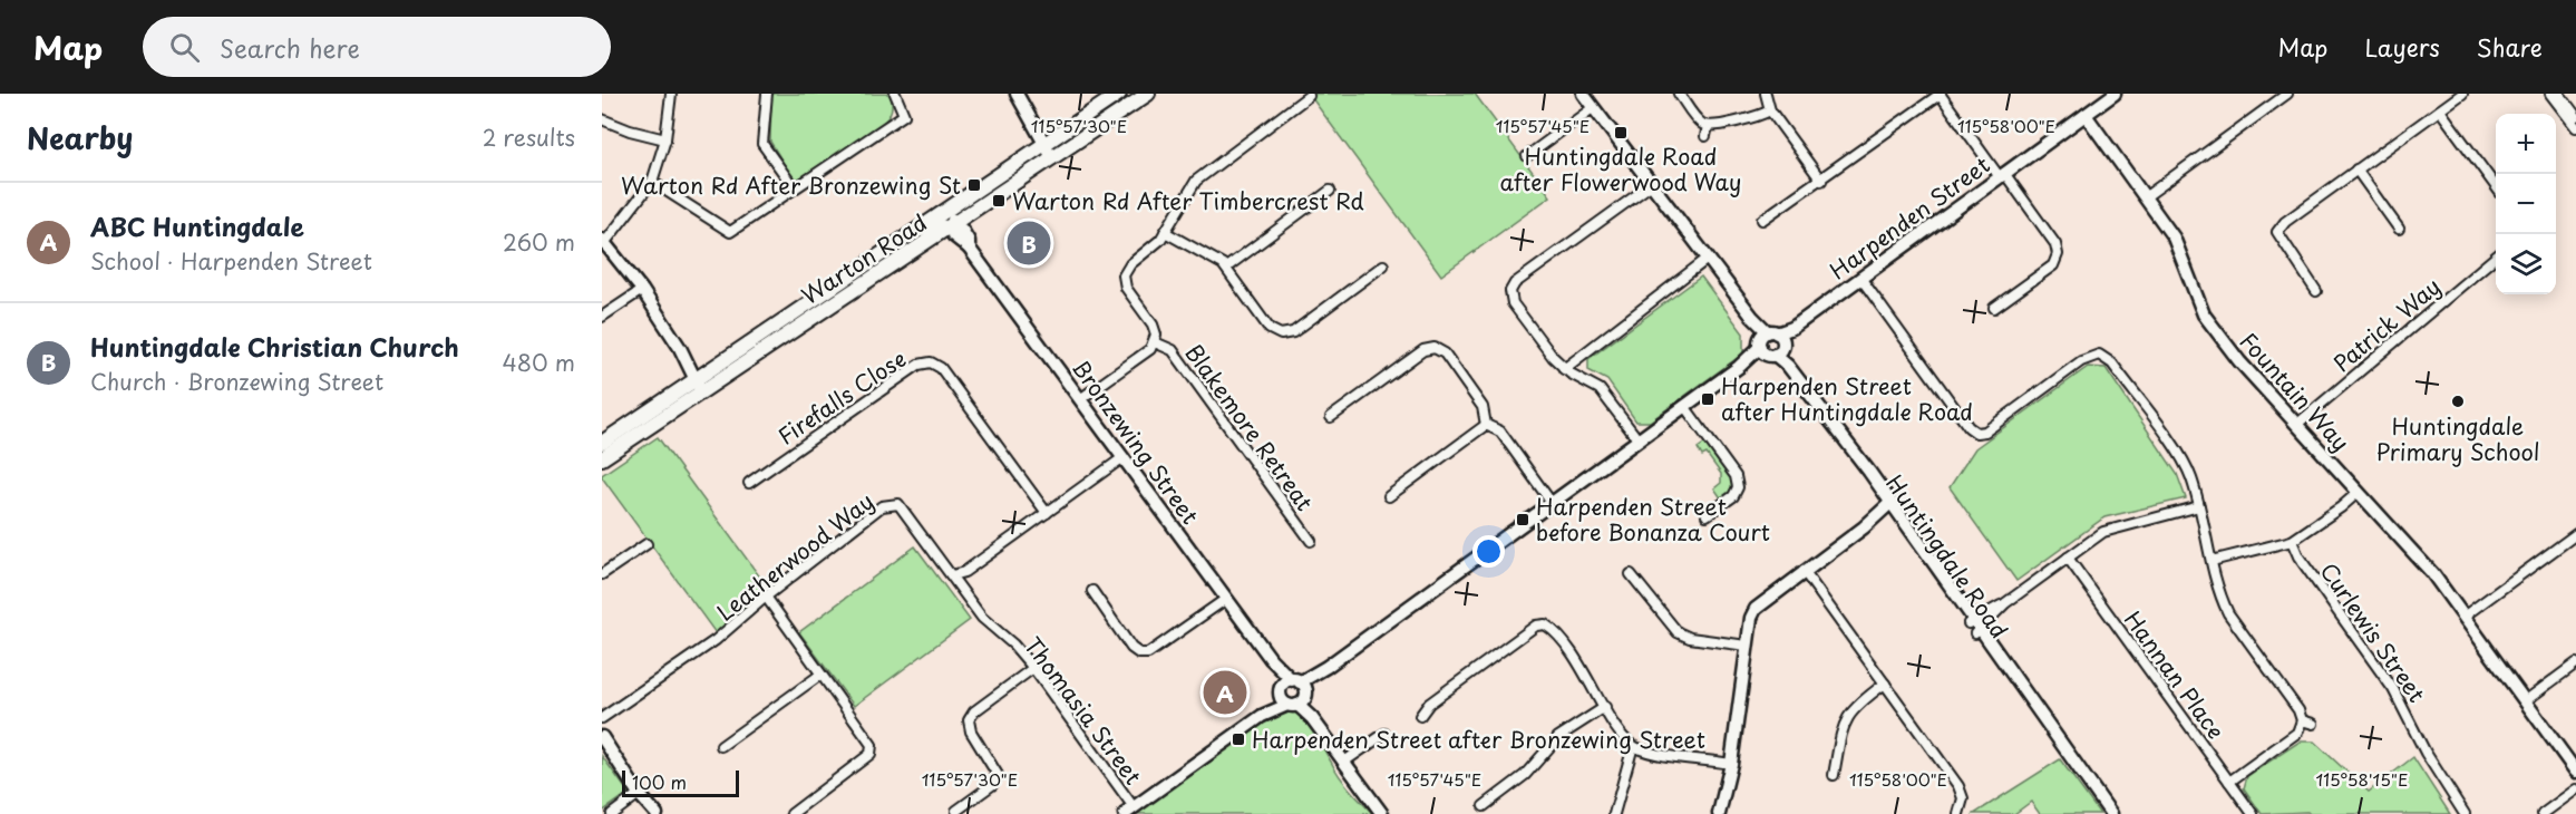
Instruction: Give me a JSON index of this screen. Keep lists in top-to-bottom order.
{
  "streets": {
    "main road": ["Warton Road"],
    "street": [
      "Harpenden Street",
      "Patrick Way",
      "Fountain Way",
      "Firefalls Close",
      "Blakemore Retreat",
      "Bronzewing Street",
      "Leatherwood Way",
      "Huntingdale Road",
      "Curlewis Street",
      "Hannan Place",
      "Thomasia Street"
    ]
  },
  "crossings": [
    ["Harpenden Street", "Fountain Way"],
    ["Harpenden Street", "Huntingdale Road"],
    ["Warton Road", "Bronzewing Street"],
    ["Patrick Way", "Fountain Way"],
    ["Leatherwood Way", "Thomasia Street"]
  ],
  "places": {
    "transit": [
      "Huntingdale Road after Flowerwood Way",
      "Warton Rd After Bronzewing St",
      "Warton Rd After Timbercrest Rd",
      "Harpenden Street after Huntingdale Road",
      "Harpenden Street before Bonanza Court",
      "Harpenden Street after Bronzewing Street"
    ],
    "other": ["Huntingdale Primary School"]
  },
  "scale_bar": "100 m",
  "page": {
    "header": "Map",
    "search": "Search here",
    "nav": ["Map", "Layers", "Share"],
    "heading": ["Nearby", "2 results"],
    "map_buttons": ["+", "−"],
    "list": [
      {
        "mark": "A",
        "name": "ABC Huntingdale",
        "note": "School · Harpenden Street",
        "value": "260 m"
      },
      {
        "mark": "B",
        "name": "Huntingdale Christian Church",
        "note": "Church · Bronzewing Street",
        "value": "480 m"
      }
    ],
    "pins": ["B", "A"],
    "scale": "100 m"
  },
  "coordinates": [
    "115°57'30\"E",
    "115°57'45\"E",
    "115°58'00\"E",
    "115°58'15\"E"
  ]
}
